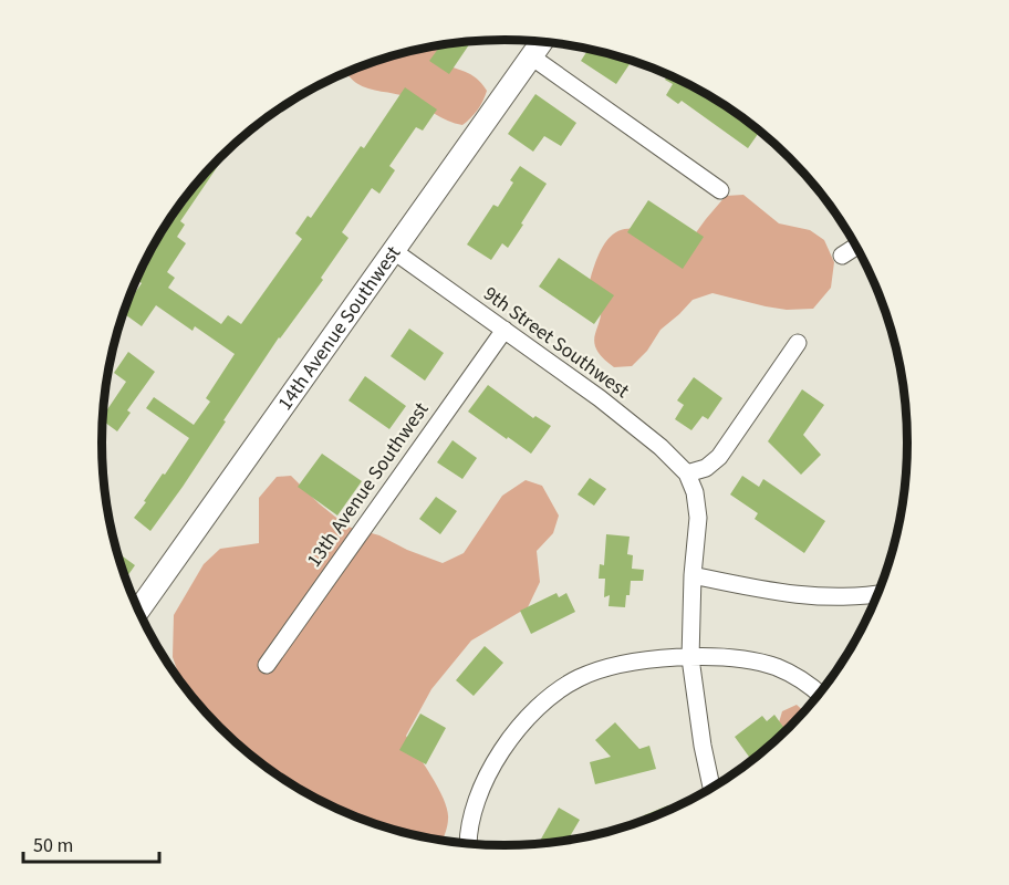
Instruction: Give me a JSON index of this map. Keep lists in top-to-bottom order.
{
  "streets": {
    "street": ["14th Avenue Southwest", "9th Street Southwest", "13th Avenue Southwest"]
  },
  "crossings": [
    ["14th Avenue Southwest", "9th Street Southwest"],
    ["9th Street Southwest", "13th Avenue Southwest"]
  ],
  "scale_bar": "50 m"
}
